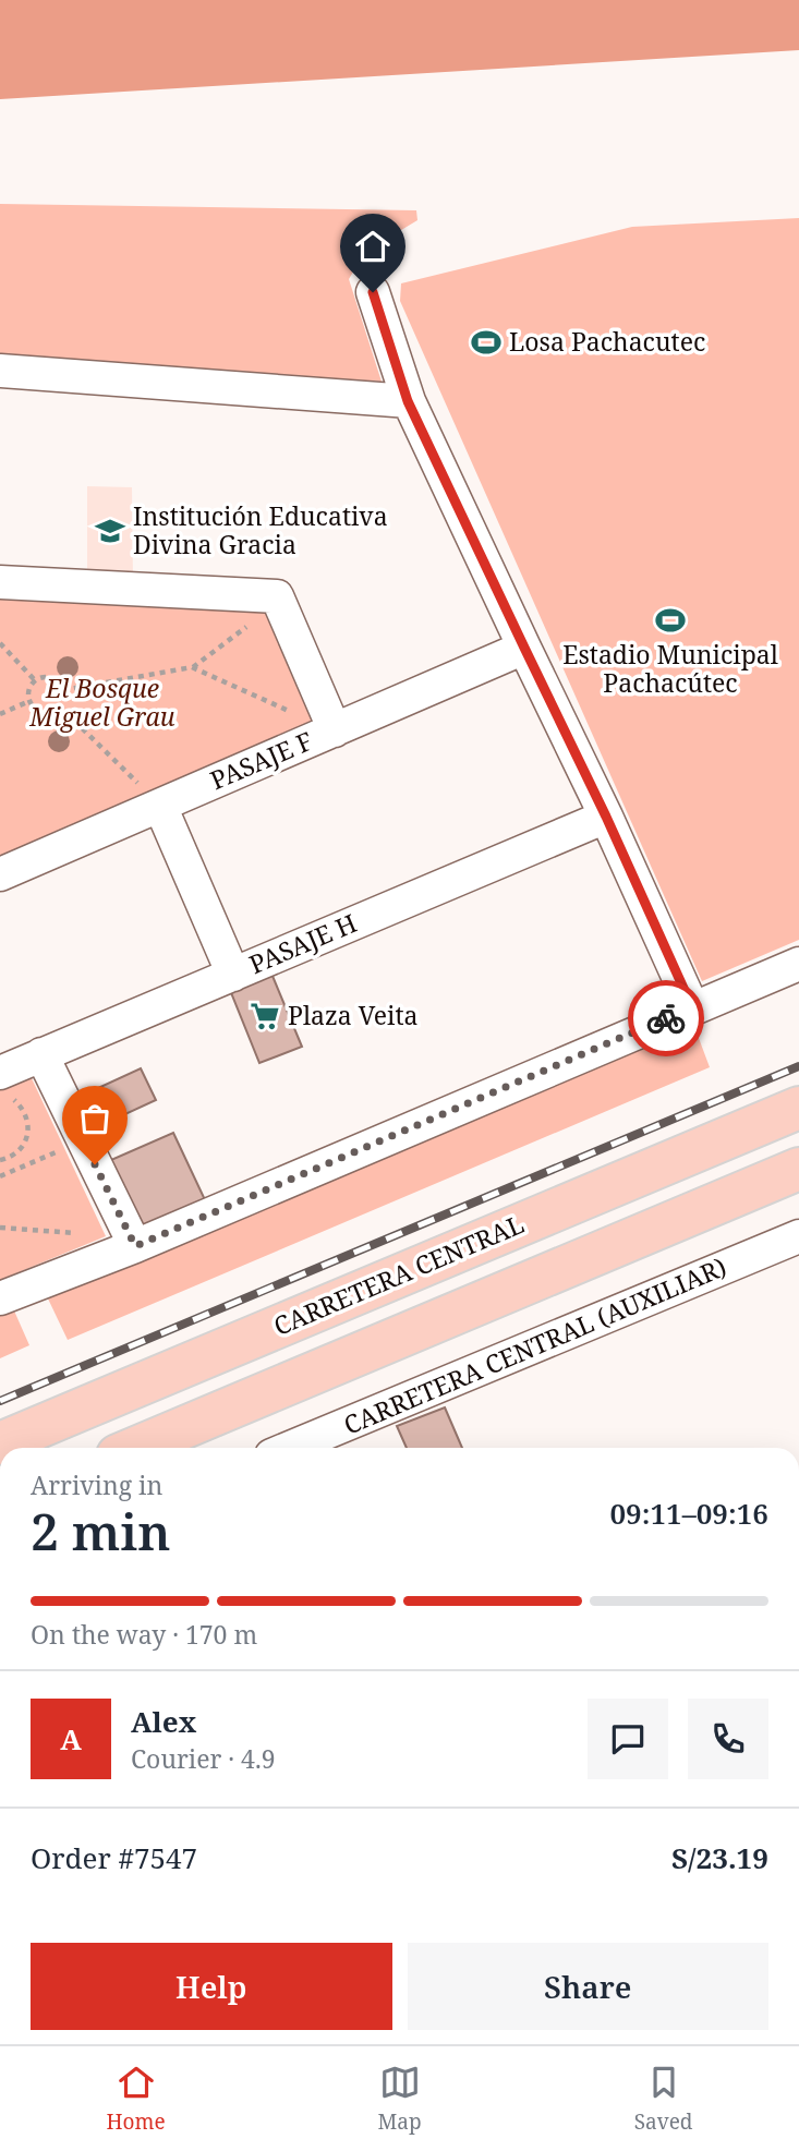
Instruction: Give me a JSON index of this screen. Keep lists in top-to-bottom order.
{
  "streets": {
    "highway": ["CARRETERA CENTRAL"],
    "street": ["PASAJE F", "PASAJE H", "CARRETERA CENTRAL (AUXILIAR)"]
  },
  "parks": ["El Bosque Miguel Grau"],
  "places": {
    "sports": ["Losa Pachacutec", "Estadio Municipal Pachacútec"],
    "school or university": ["Institución Educativa Divina Gracia"],
    "supermarket": ["Plaza Veita"]
  },
  "page": {
    "heading": ["2 min", "Arriving in", "09:11–09:16"],
    "panel": [
      "Alex",
      "Courier · 4.9",
      "Order #7547",
      "S/23.19"
    ],
    "bar": "On the way · 170 m",
    "round": "A",
    "buttons": ["Help", "Share"],
    "tabs": ["Home", "Map", "Saved"]
  }
}
